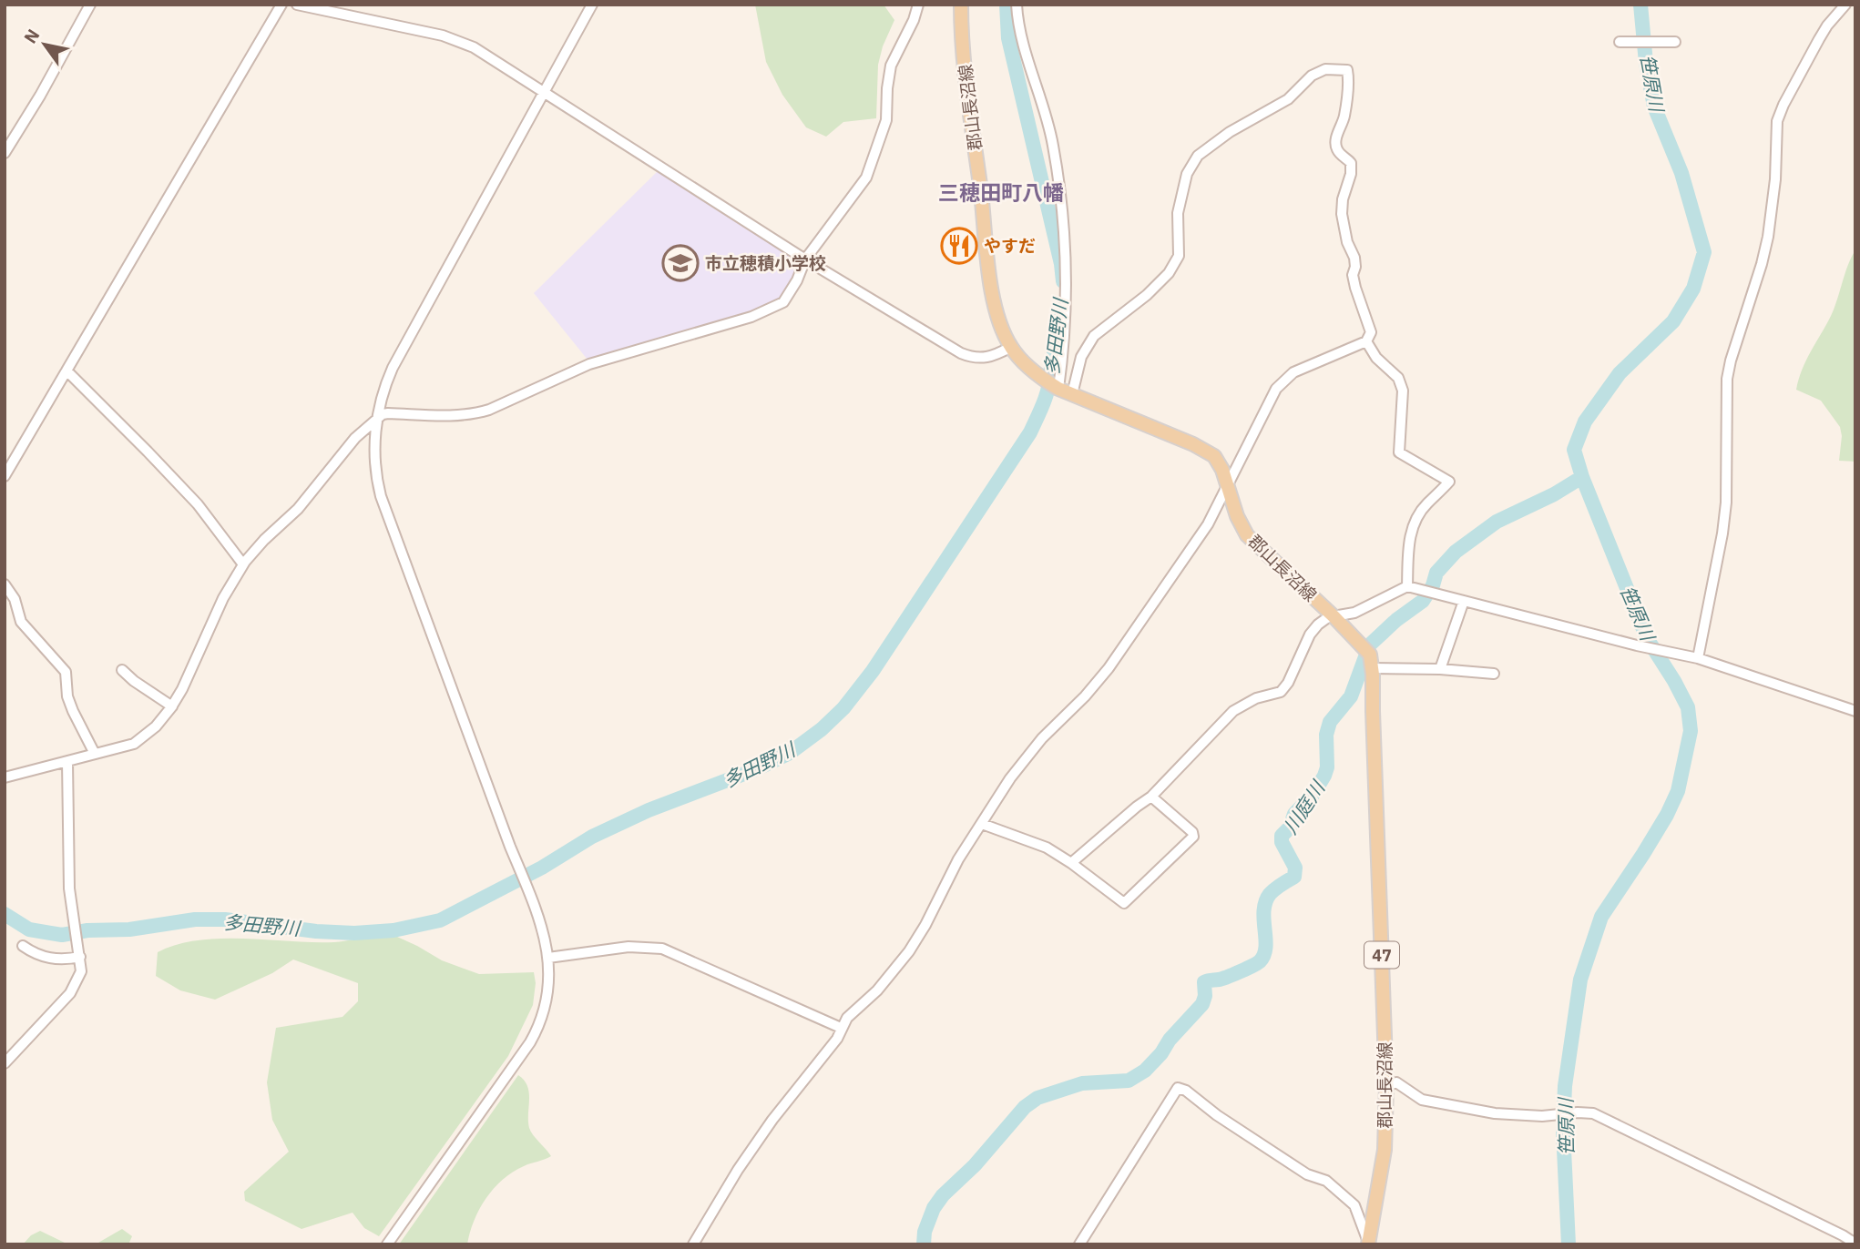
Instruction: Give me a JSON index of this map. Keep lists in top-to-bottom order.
{
  "streets": {
    "main road": ["郡山長沼線", "47"]
  },
  "districts": ["三穂田町八幡"],
  "water": ["笹原川", "多田野川", "川庭川"],
  "places": {
    "restaurant": ["やすだ"],
    "school or university": ["市立穂積小学校"]
  },
  "north": "top left"
}
